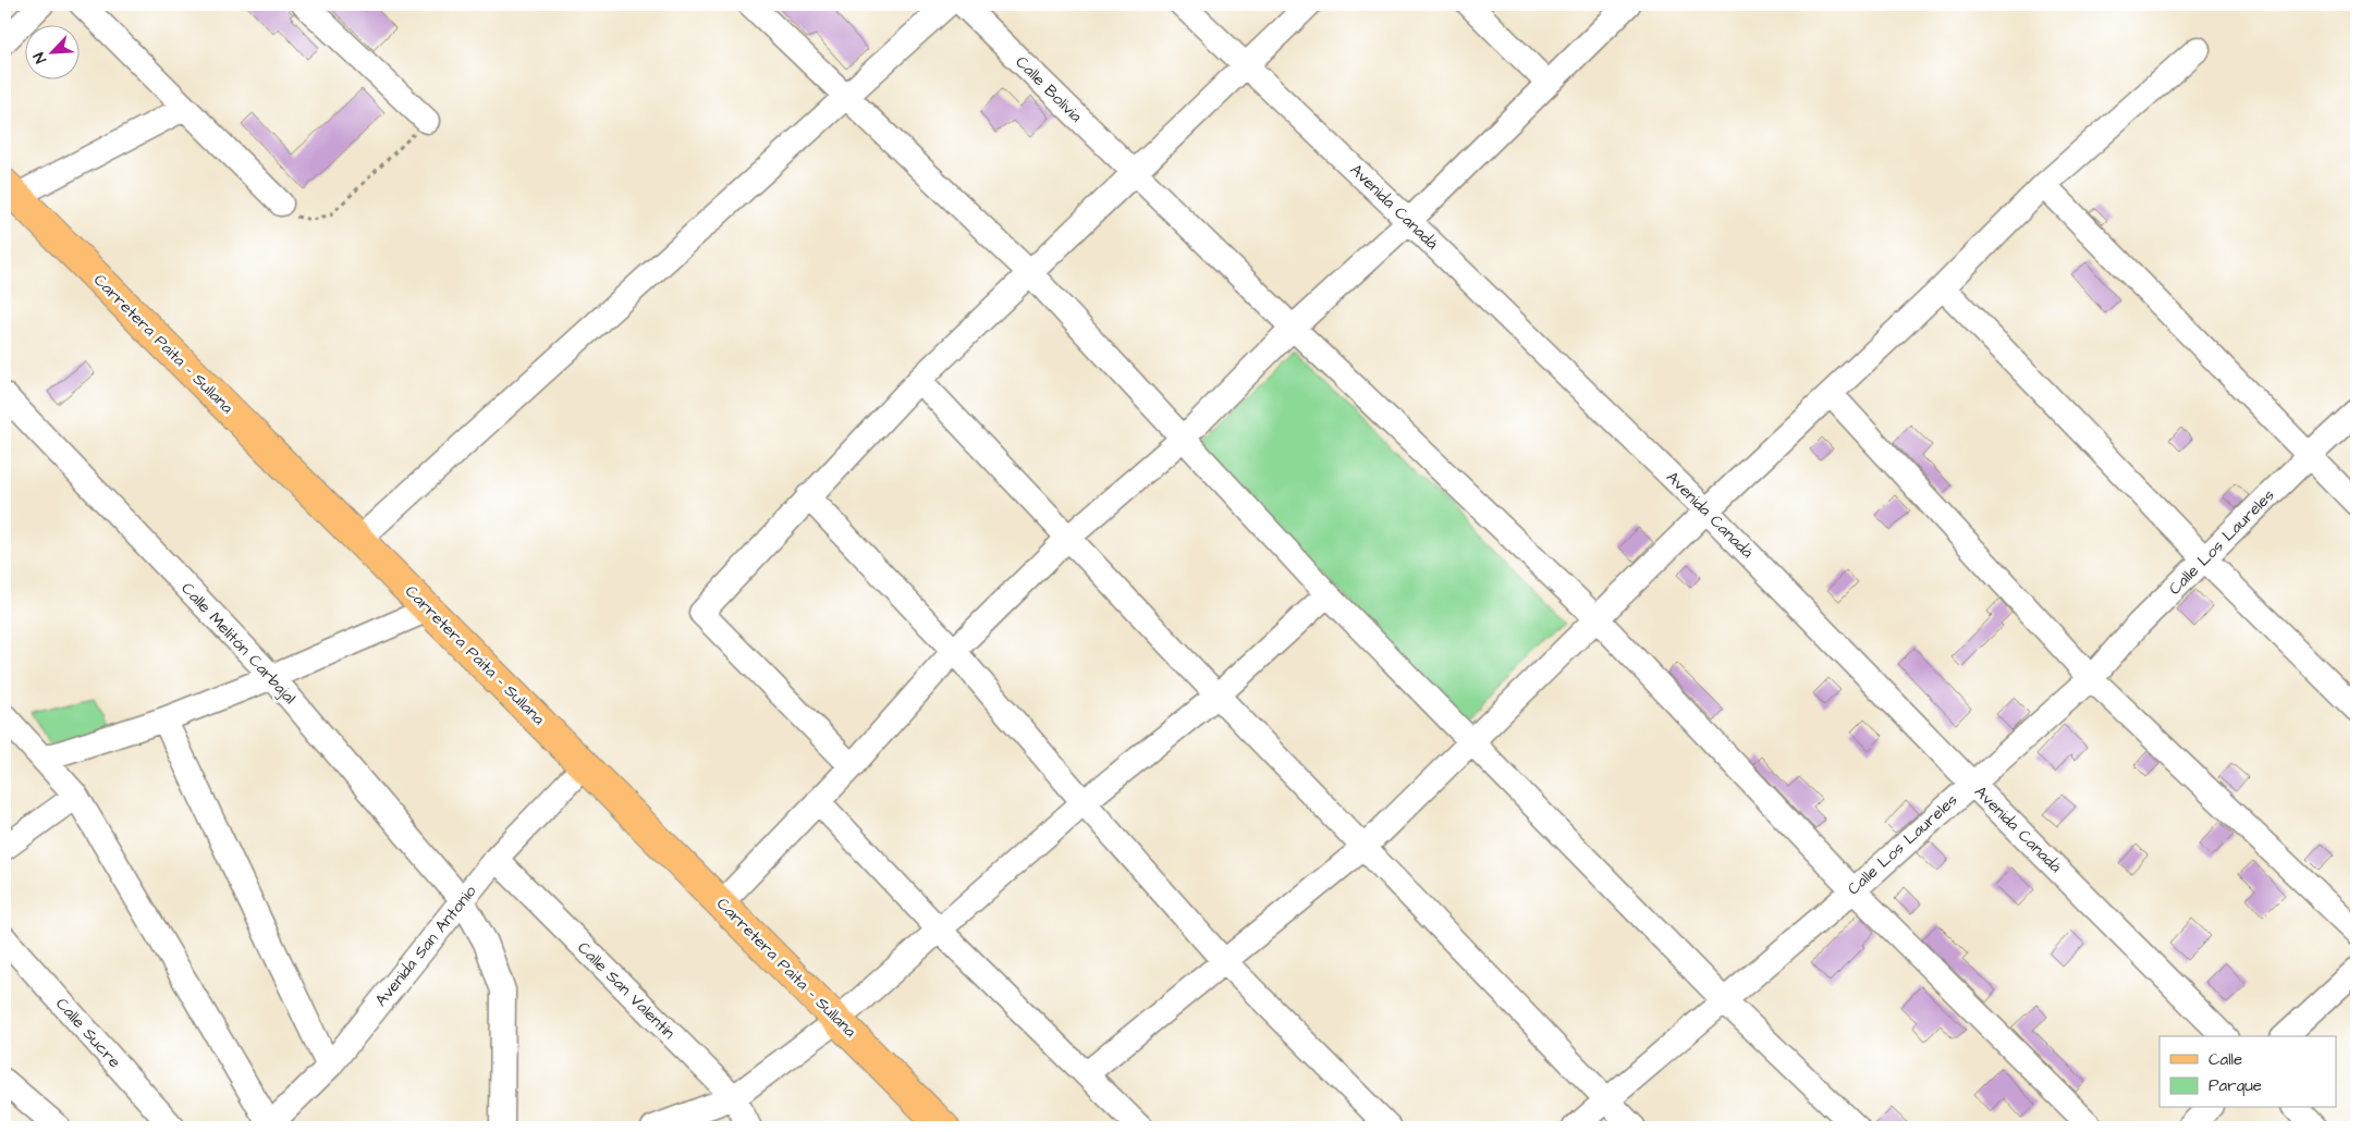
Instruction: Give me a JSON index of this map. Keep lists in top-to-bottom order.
{
  "streets": {
    "main road": ["Carretera Paita - Sullana"],
    "street": [
      "Calle Bolivia",
      "Avenida Canadá",
      "Calle Los Laureles",
      "Calle Melitón Carbajal",
      "Avenida San Antonio",
      "Calle San Valentín",
      "Calle Sucre"
    ]
  },
  "crossings": [
    ["Calle Bolivia", "Calle Los Laureles"],
    ["Avenida Canadá", "Calle Los Laureles"],
    ["Carretera Paita - Sullana", "Avenida San Antonio"],
    ["Calle Melitón Carbajal", "Avenida San Antonio"],
    ["Avenida San Antonio", "Calle San Valentín"]
  ],
  "legend": ["Calle", "Parque"],
  "north": "bottom left"
}
